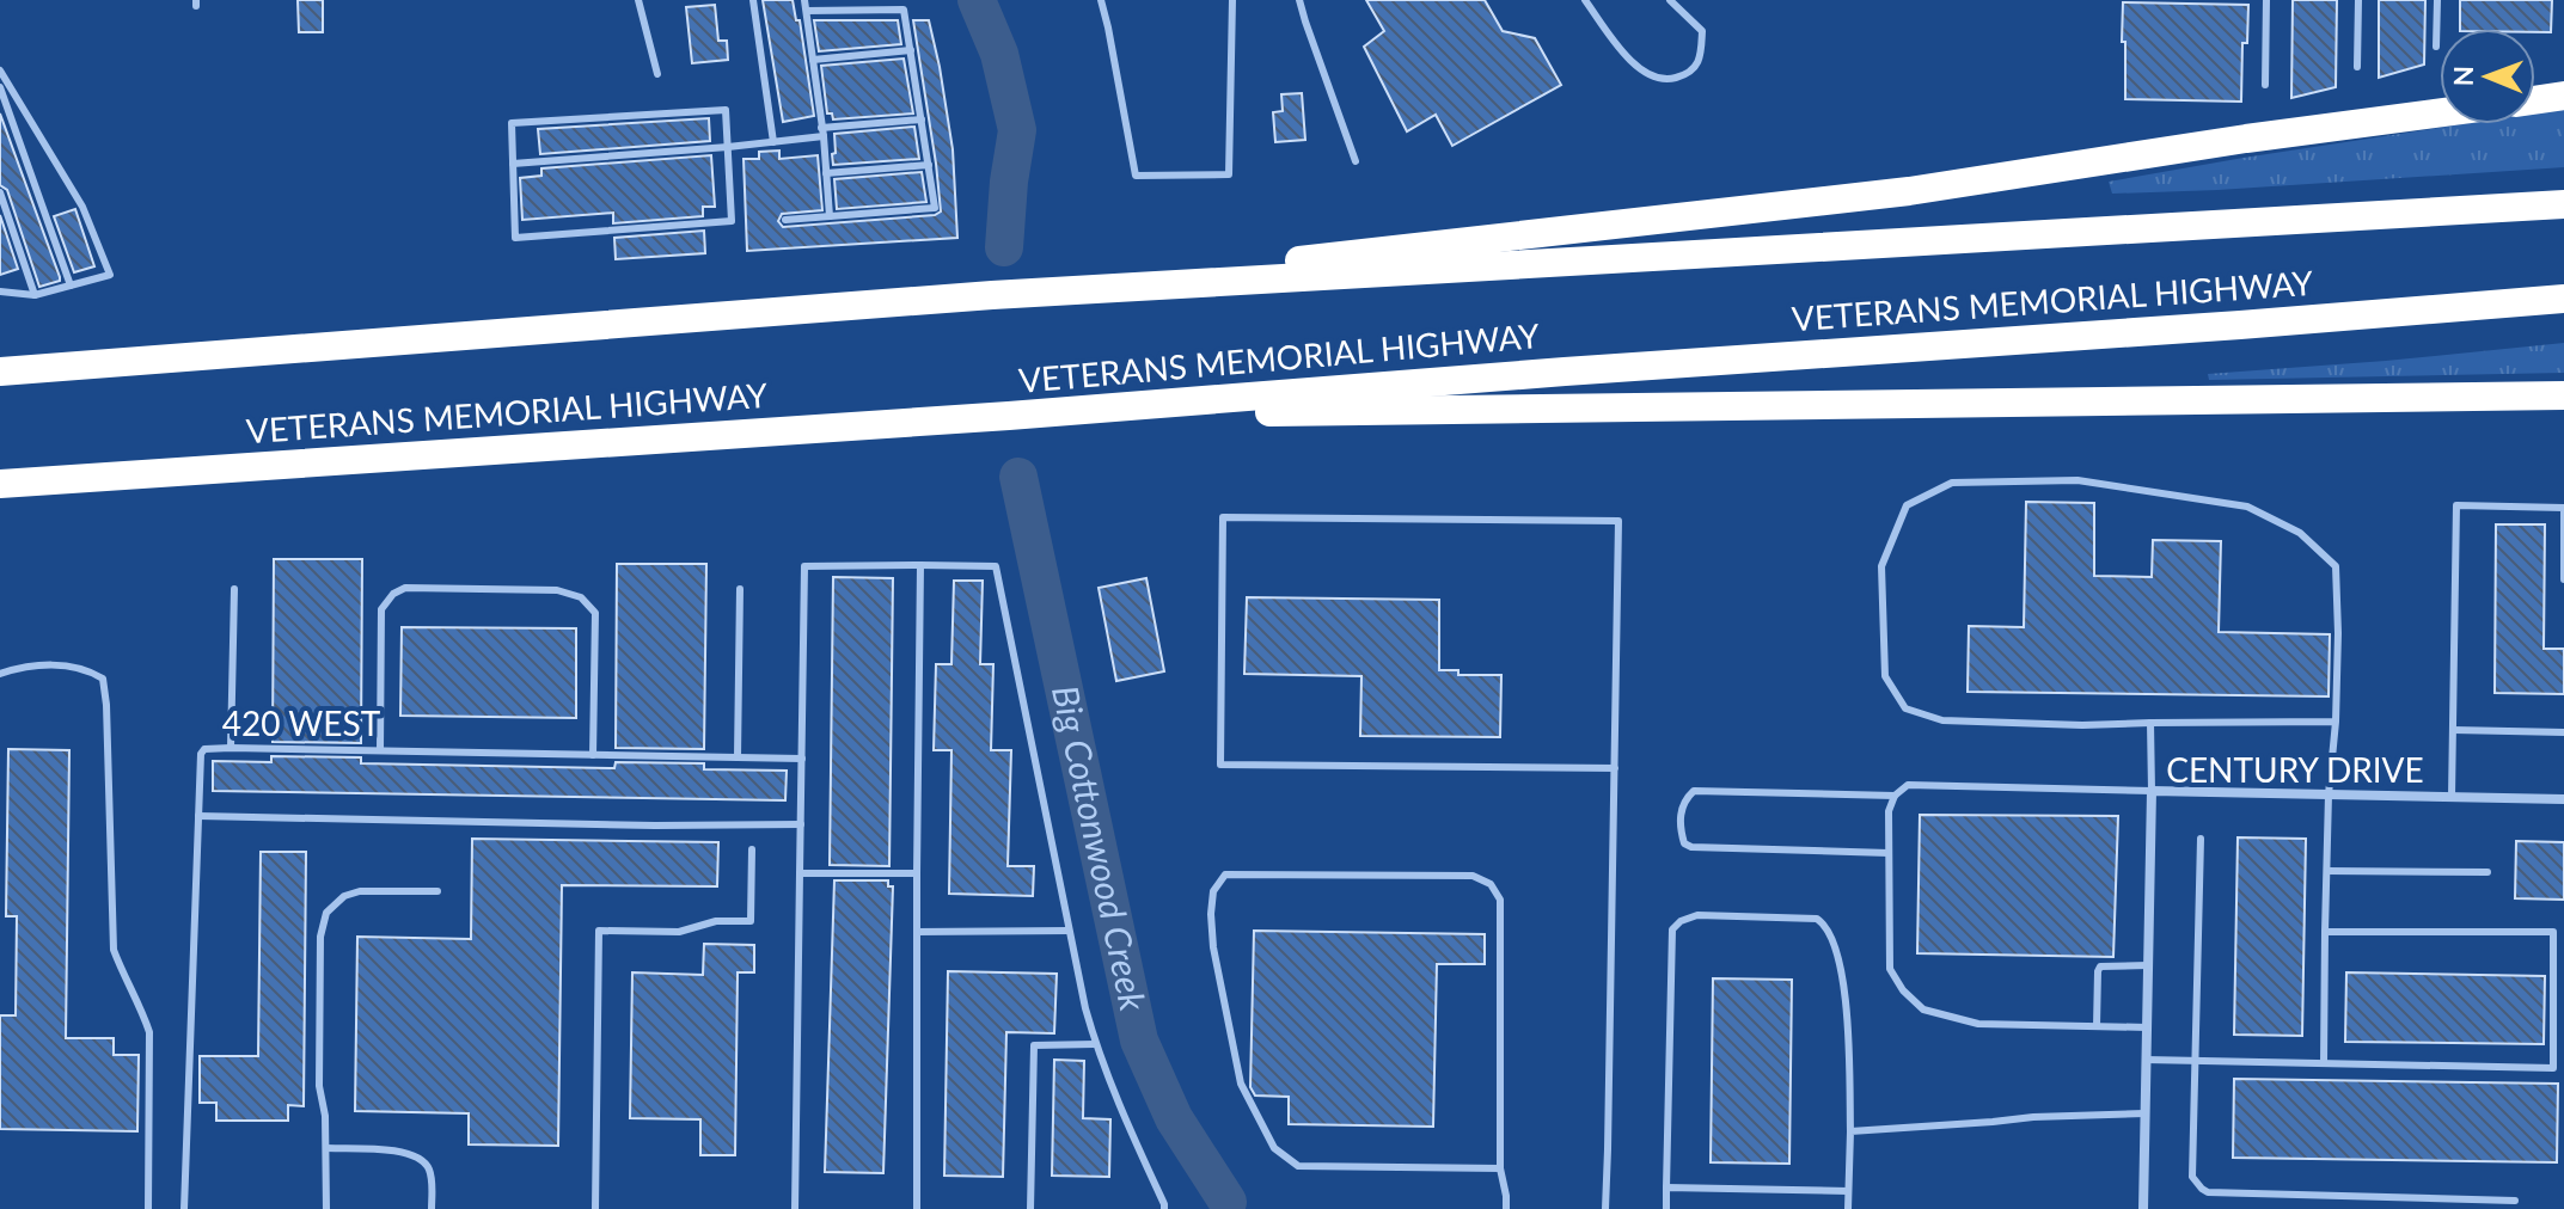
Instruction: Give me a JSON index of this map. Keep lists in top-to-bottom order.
{
  "streets": {
    "highway": ["VETERANS MEMORIAL HIGHWAY"],
    "street": ["CENTURY DRIVE"],
    "lane": ["420 WEST"]
  },
  "water": ["Big Cottonwood Creek"],
  "north": "left"
}
